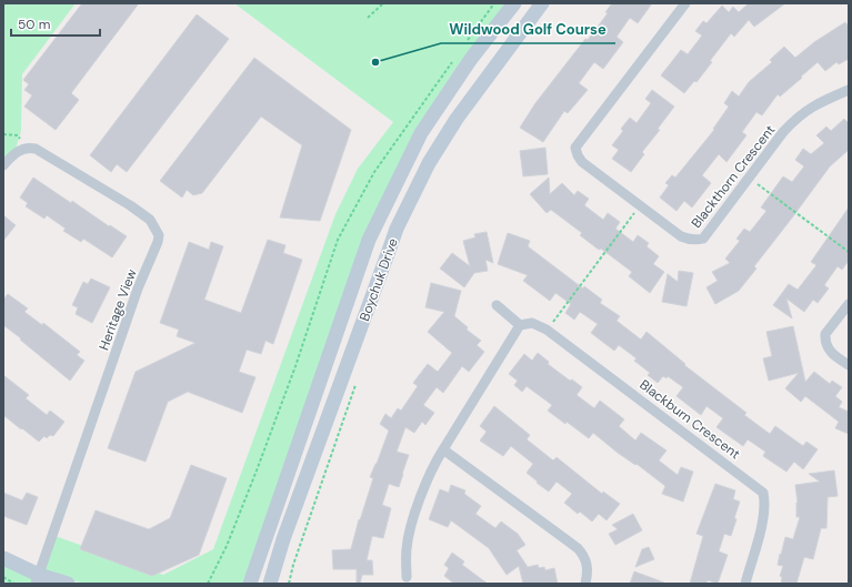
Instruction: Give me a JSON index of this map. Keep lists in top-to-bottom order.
{
  "streets": {
    "main road": ["Boychuk Drive"],
    "street": ["Blackthorn Crescent", "Heritage View", "Blackburn Crescent"]
  },
  "places": ["Wildwood Golf Course"],
  "scale_bar": "50 m"
}
